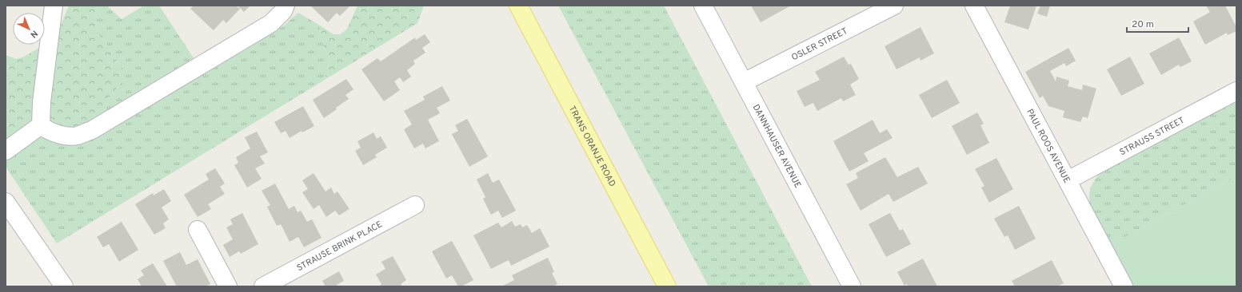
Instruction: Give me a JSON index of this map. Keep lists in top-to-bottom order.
{
  "streets": {
    "main road": ["TRANS ORANJE ROAD"],
    "street": [
      "OSLER STREET",
      "STRAUSS STREET",
      "DANNHAUSER AVENUE",
      "PAUL ROOS AVENUE",
      "STRAUSE BRINK PLACE"
    ]
  },
  "crossings": [
    ["OSLER STREET", "DANNHAUSER AVENUE"],
    ["STRAUSS STREET", "PAUL ROOS AVENUE"]
  ],
  "scale_bar": "20 m",
  "north": "bottom right"
}
